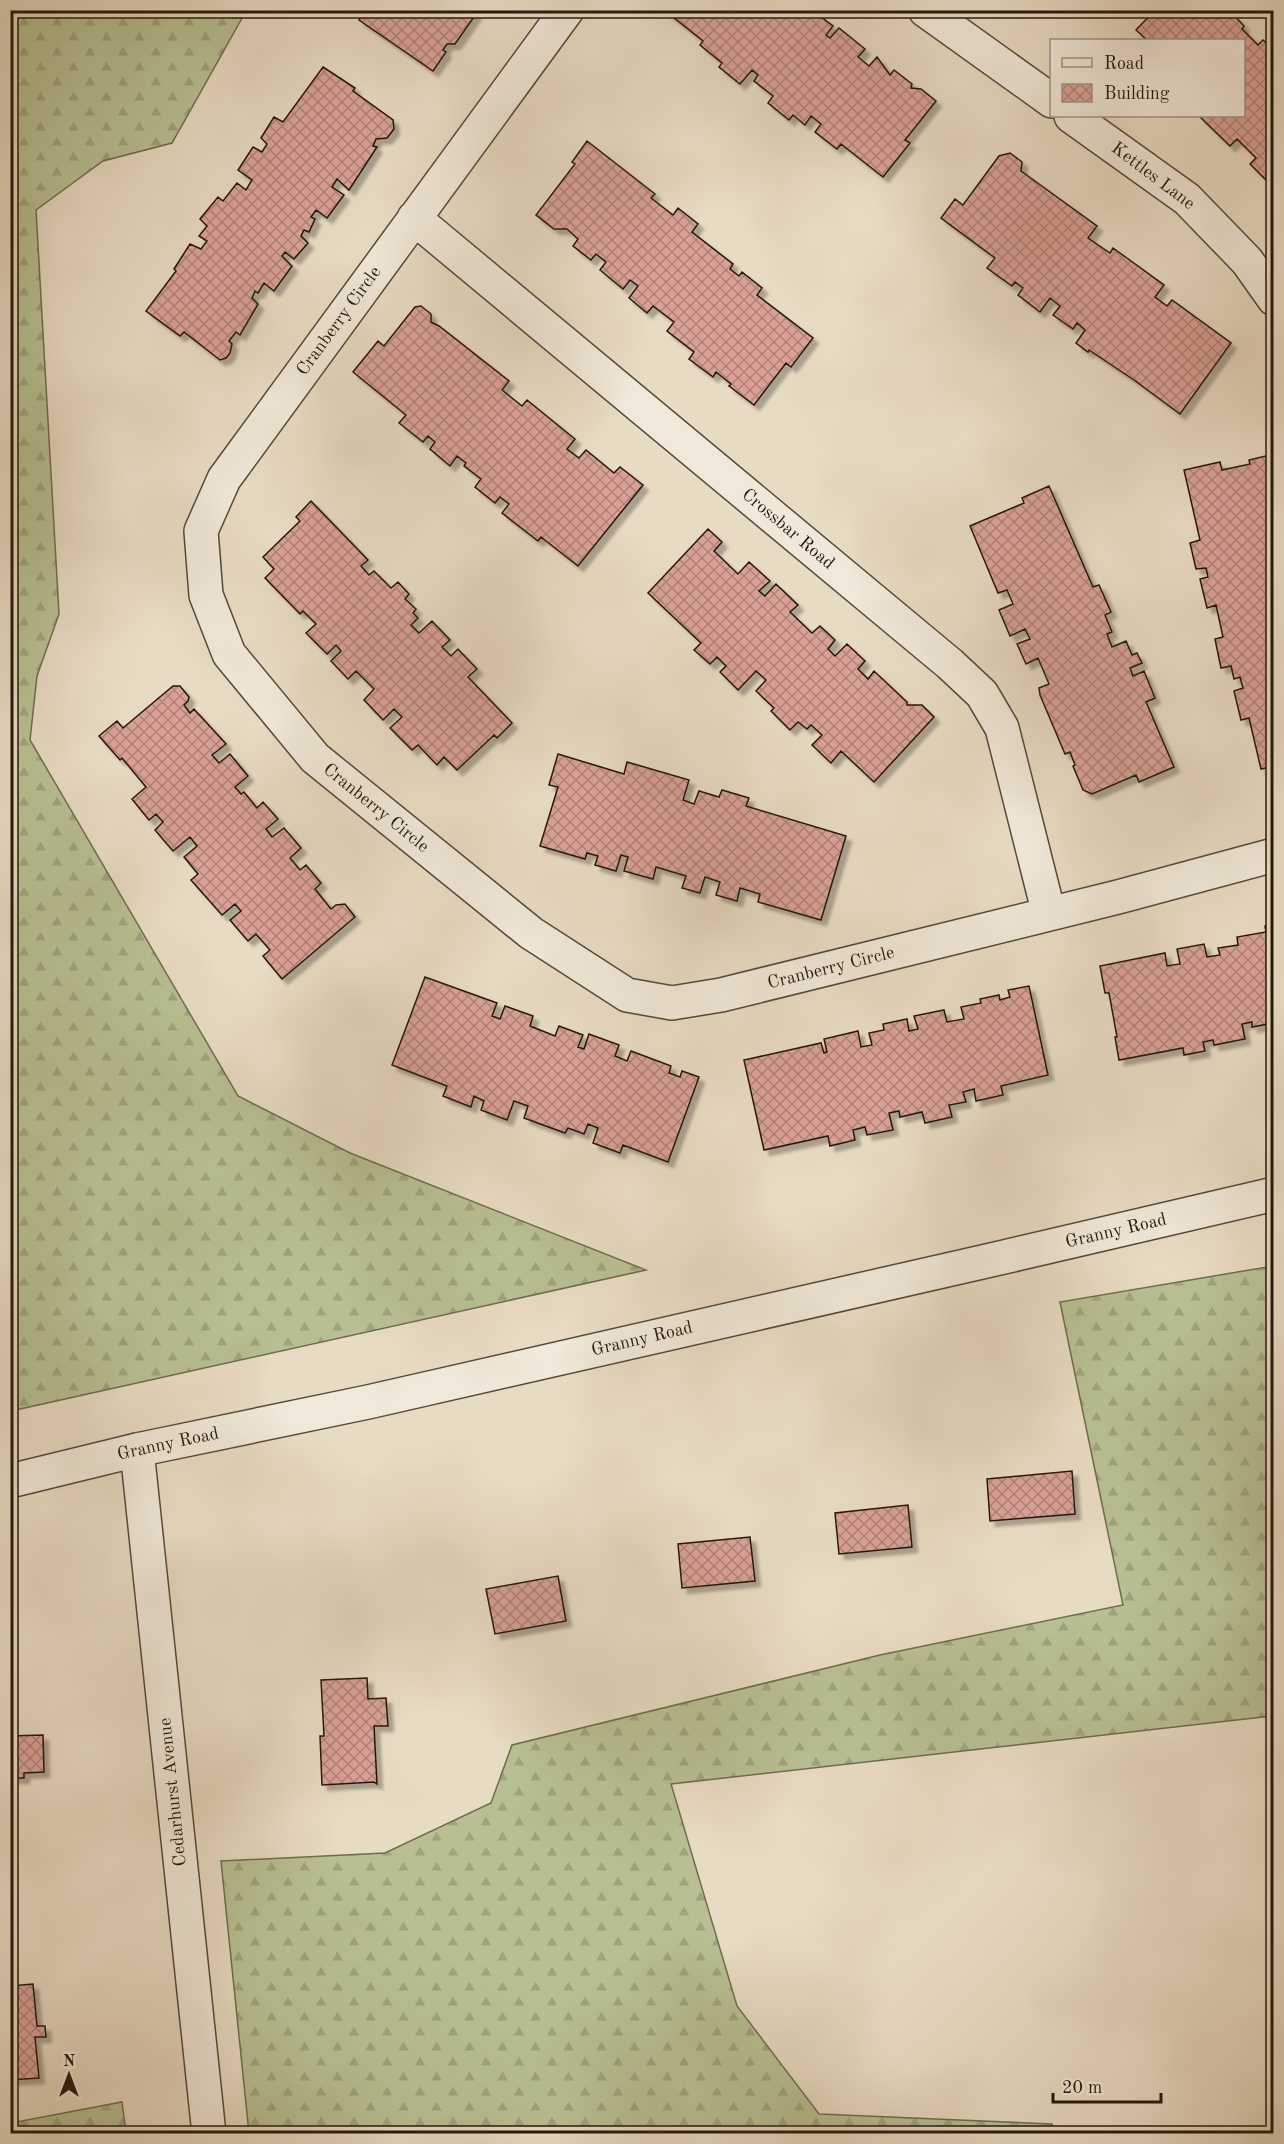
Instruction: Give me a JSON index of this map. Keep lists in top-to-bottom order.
{
  "streets": {
    "street": [
      "Kettles Lane",
      "Cranberry Circle",
      "Crossbar Road",
      "Granny Road",
      "Cedarhurst Avenue"
    ]
  },
  "crossings": [
    ["Cranberry Circle", "Crossbar Road"],
    ["Granny Road", "Cedarhurst Avenue"]
  ],
  "legend": ["Road", "Building"],
  "scale_bar": "20 m",
  "north": "top"
}
